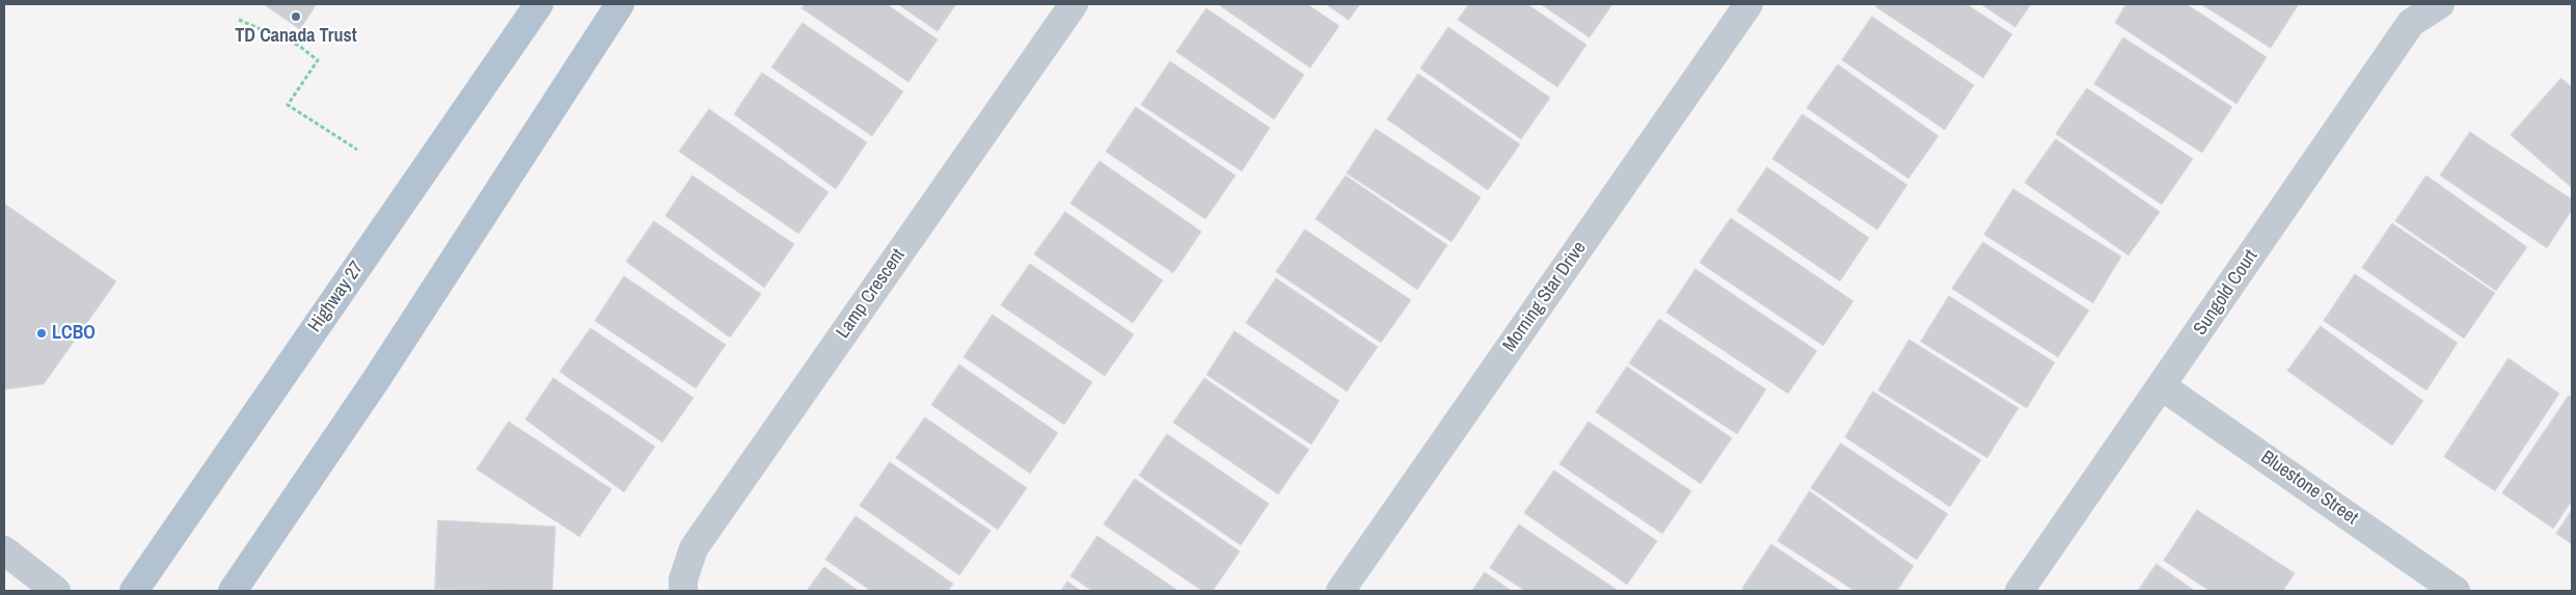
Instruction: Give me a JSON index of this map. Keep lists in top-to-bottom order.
{
  "streets": {
    "main road": ["Highway 27"],
    "street": [
      "Sungold Court",
      "Lamp Crescent",
      "Morning Star Drive",
      "Bluestone Street"
    ]
  },
  "crossings": [
    ["Sungold Court", "Bluestone Street"]
  ],
  "places": ["TD Canada Trust", "LCBO"]
}
